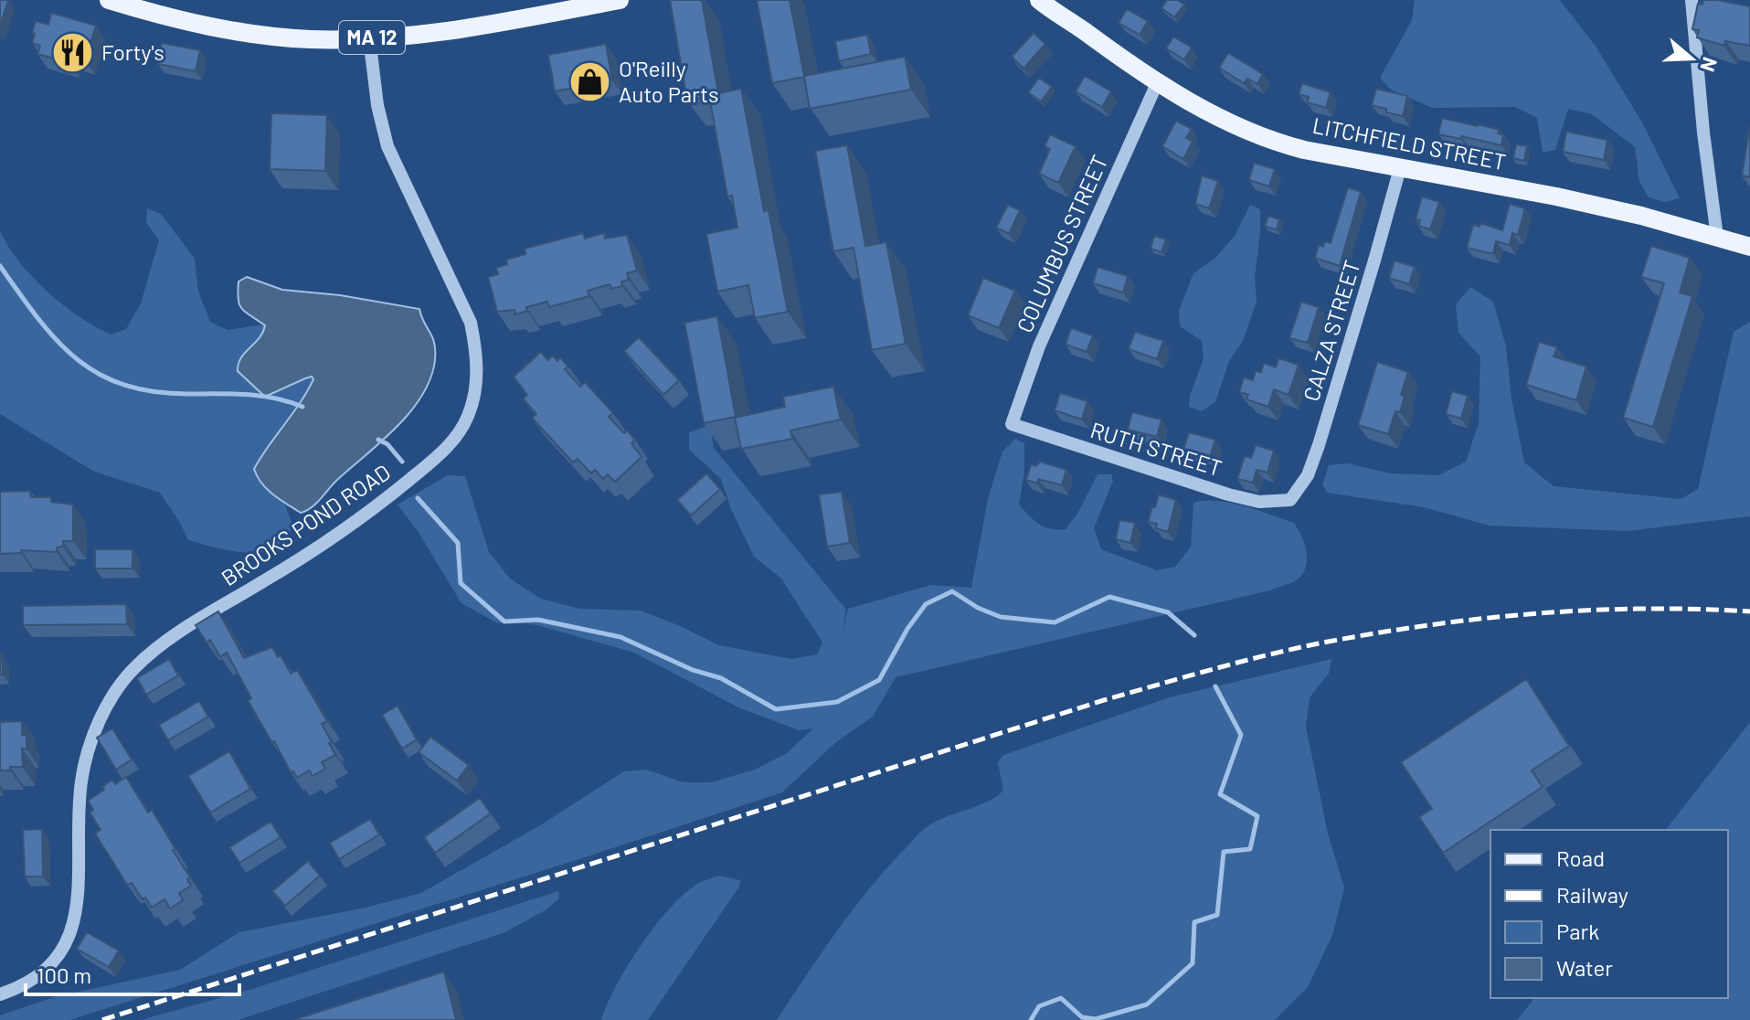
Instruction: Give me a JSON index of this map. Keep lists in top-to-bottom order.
{
  "streets": {
    "main road": ["MA 12", "LITCHFIELD STREET"],
    "street": [
      "COLUMBUS STREET",
      "CALZA STREET",
      "RUTH STREET",
      "BROOKS POND ROAD"
    ]
  },
  "crossings": [
    ["MA 12", "BROOKS POND ROAD"],
    ["LITCHFIELD STREET", "COLUMBUS STREET"],
    ["LITCHFIELD STREET", "CALZA STREET"],
    ["COLUMBUS STREET", "RUTH STREET"],
    ["CALZA STREET", "RUTH STREET"]
  ],
  "places": {
    "restaurant": ["Forty's"],
    "shop": ["O'Reilly Auto Parts"]
  },
  "legend": [
    "Road",
    "Railway",
    "Park",
    "Water"
  ],
  "scale_bar": "100 m",
  "north": "right"
}
